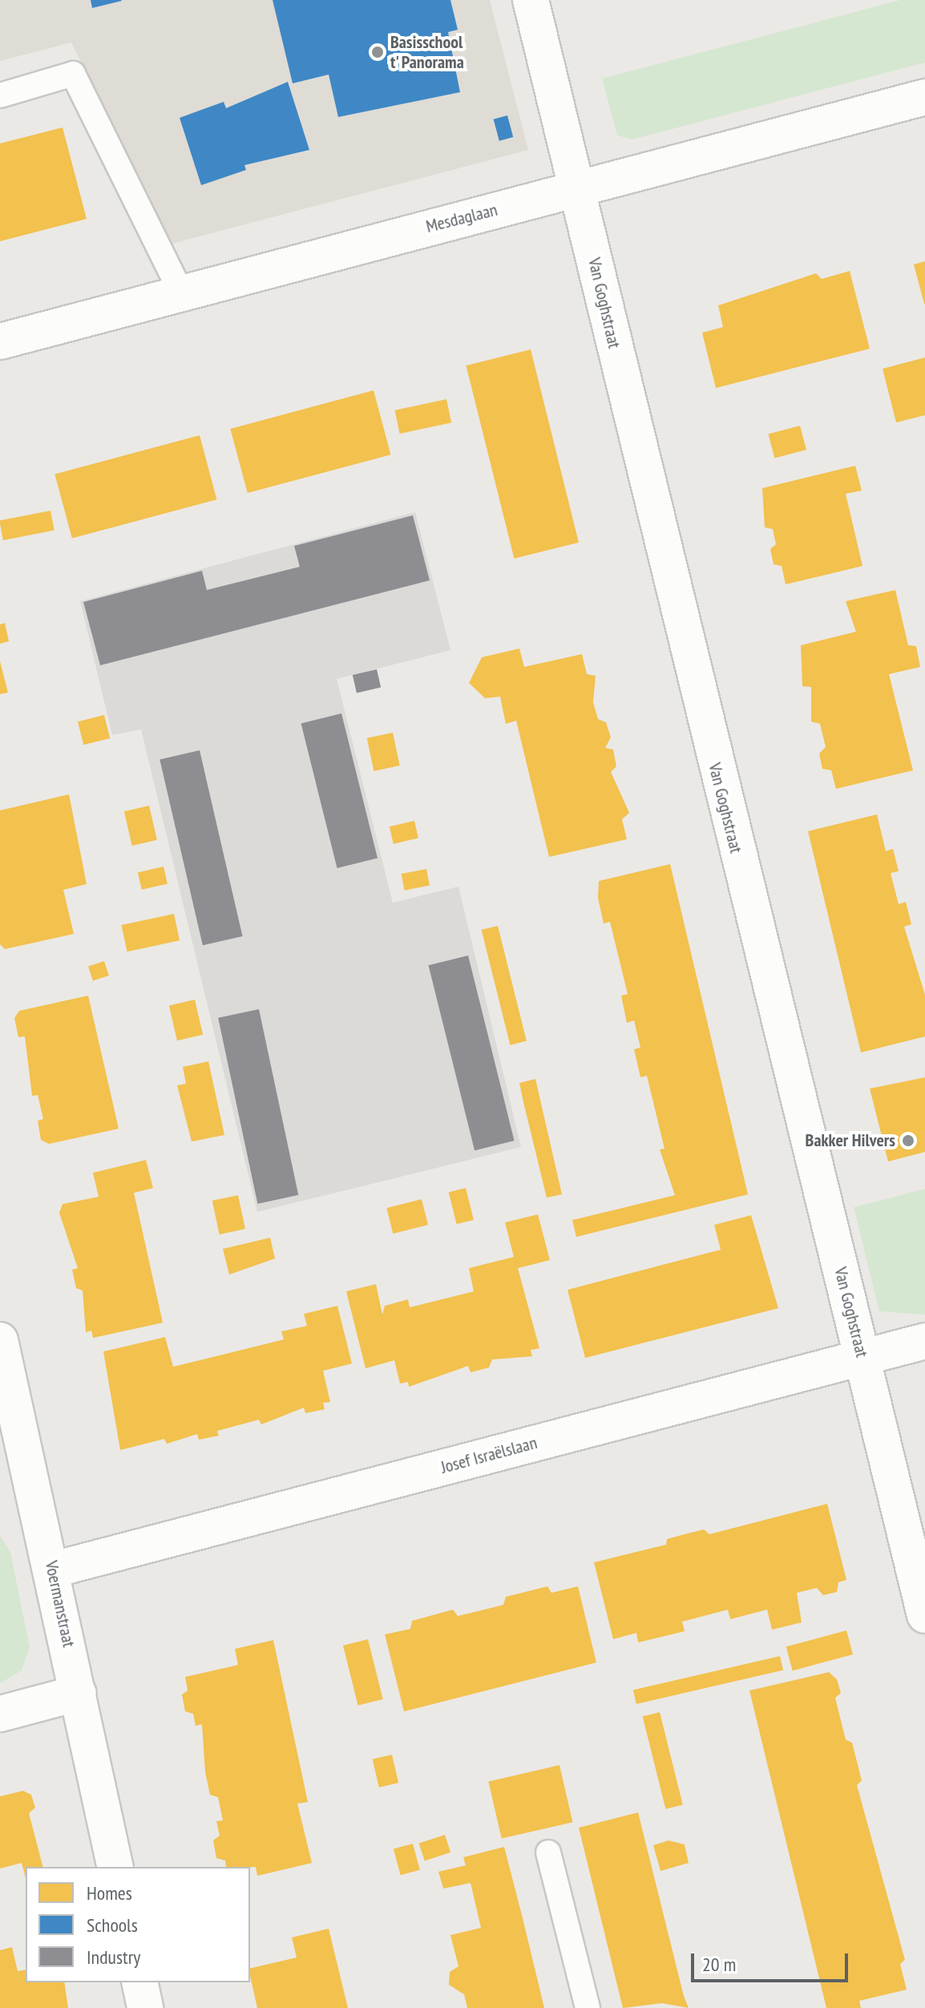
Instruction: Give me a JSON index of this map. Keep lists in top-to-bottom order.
{
  "streets": {
    "street": [
      "Mesdaglaan",
      "Van Goghstraat",
      "Josef Israëlslaan",
      "Voermanstraat"
    ]
  },
  "crossings": [
    ["Mesdaglaan", "Van Goghstraat"],
    ["Van Goghstraat", "Josef Israëlslaan"],
    ["Josef Israëlslaan", "Voermanstraat"]
  ],
  "places": ["Basisschool t' Panorama", "Bakker Hilvers"],
  "legend": ["Homes", "Schools", "Industry"],
  "scale_bar": "20 m"
}
